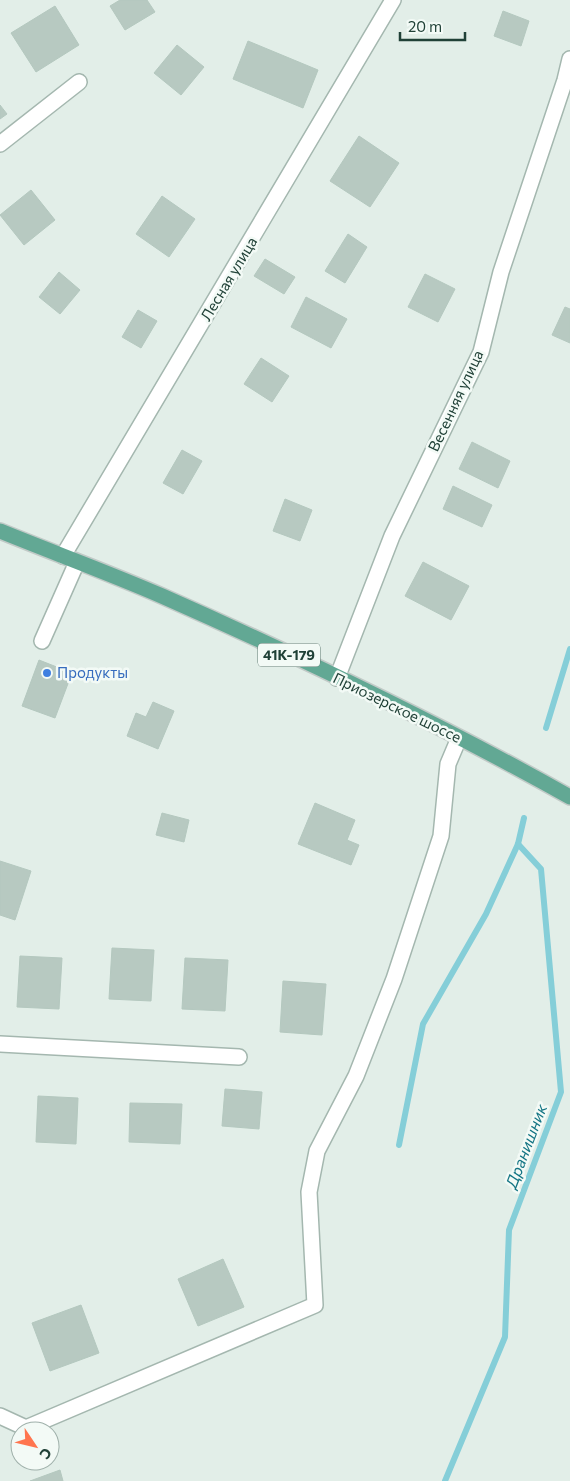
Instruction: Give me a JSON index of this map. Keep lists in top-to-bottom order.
{
  "streets": {
    "main road": ["41К-179", "Приозерское шоссе"],
    "street": ["Лесная улица", "Весенняя улица"]
  },
  "crossings": [
    ["Лесная улица", "Приозерское шоссе"],
    ["Весенняя улица", "Приозерское шоссе"]
  ],
  "water": ["Дранишник"],
  "places": ["Продукты"],
  "scale_bar": "20 m",
  "north": "bottom right"
}
